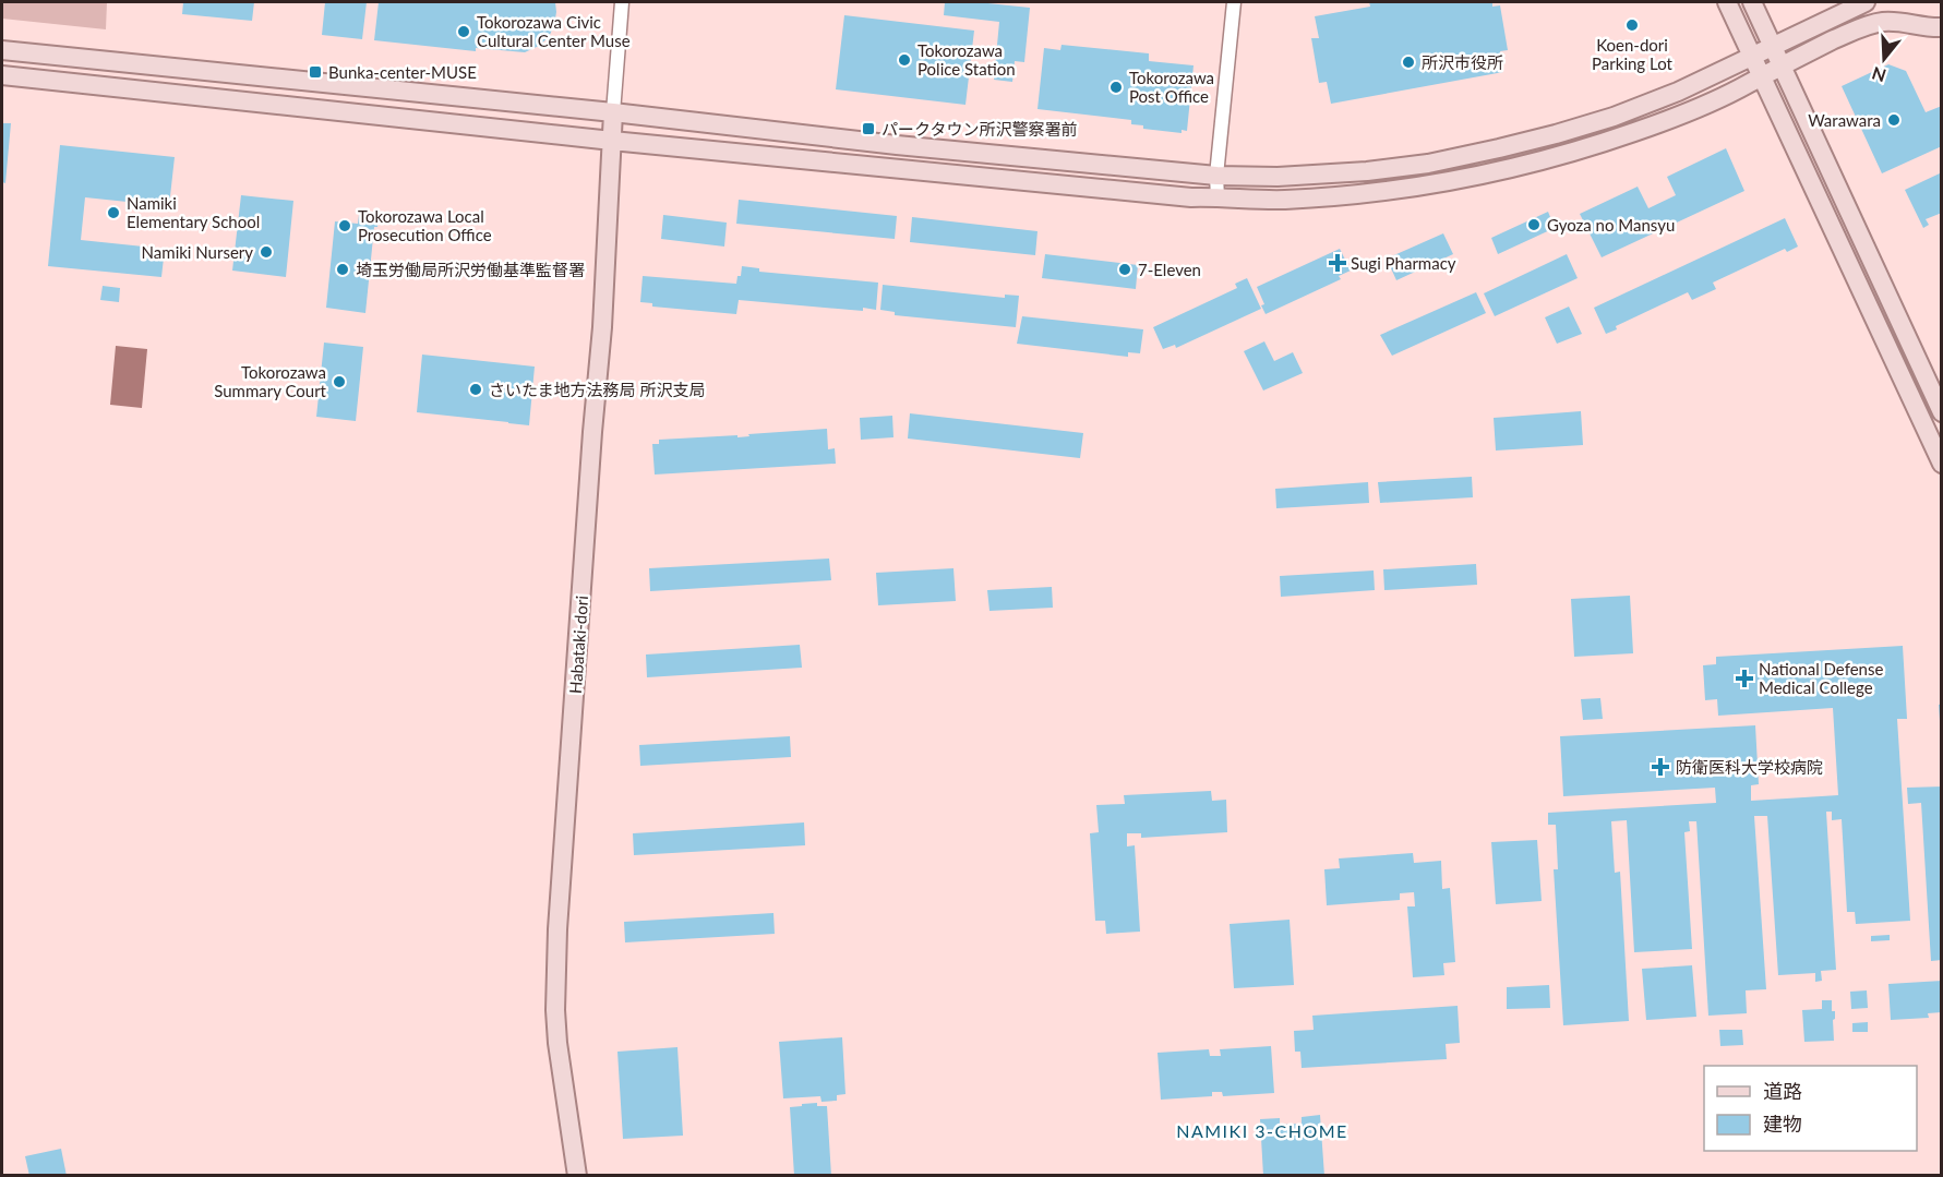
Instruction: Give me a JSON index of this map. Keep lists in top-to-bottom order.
{
  "streets": {
    "street": ["Habataki-dori"]
  },
  "districts": ["NAMIKI 3-CHOME"],
  "places": {
    "other": [
      "Koen-dori Parking Lot",
      "Tokorozawa Civic Cultural Center Muse",
      "Tokorozawa Police Station",
      "所沢市役所",
      "Tokorozawa Post Office",
      "Warawara",
      "Namiki Elementary School",
      "Gyoza no Mansyu",
      "Tokorozawa Local Prosecution Office",
      "Namiki Nursery",
      "埼玉労働局所沢労働基準監督署",
      "7-Eleven",
      "Tokorozawa Summary Court",
      "さいたま地方法務局 所沢支局"
    ],
    "transit": ["Bunka-center-MUSE", "パークタウン所沢警察署前"],
    "health": ["Sugi Pharmacy", "National Defense Medical College", "防衛医科大学校病院"]
  },
  "legend": ["道路", "建物"],
  "north": "bottom"
}
